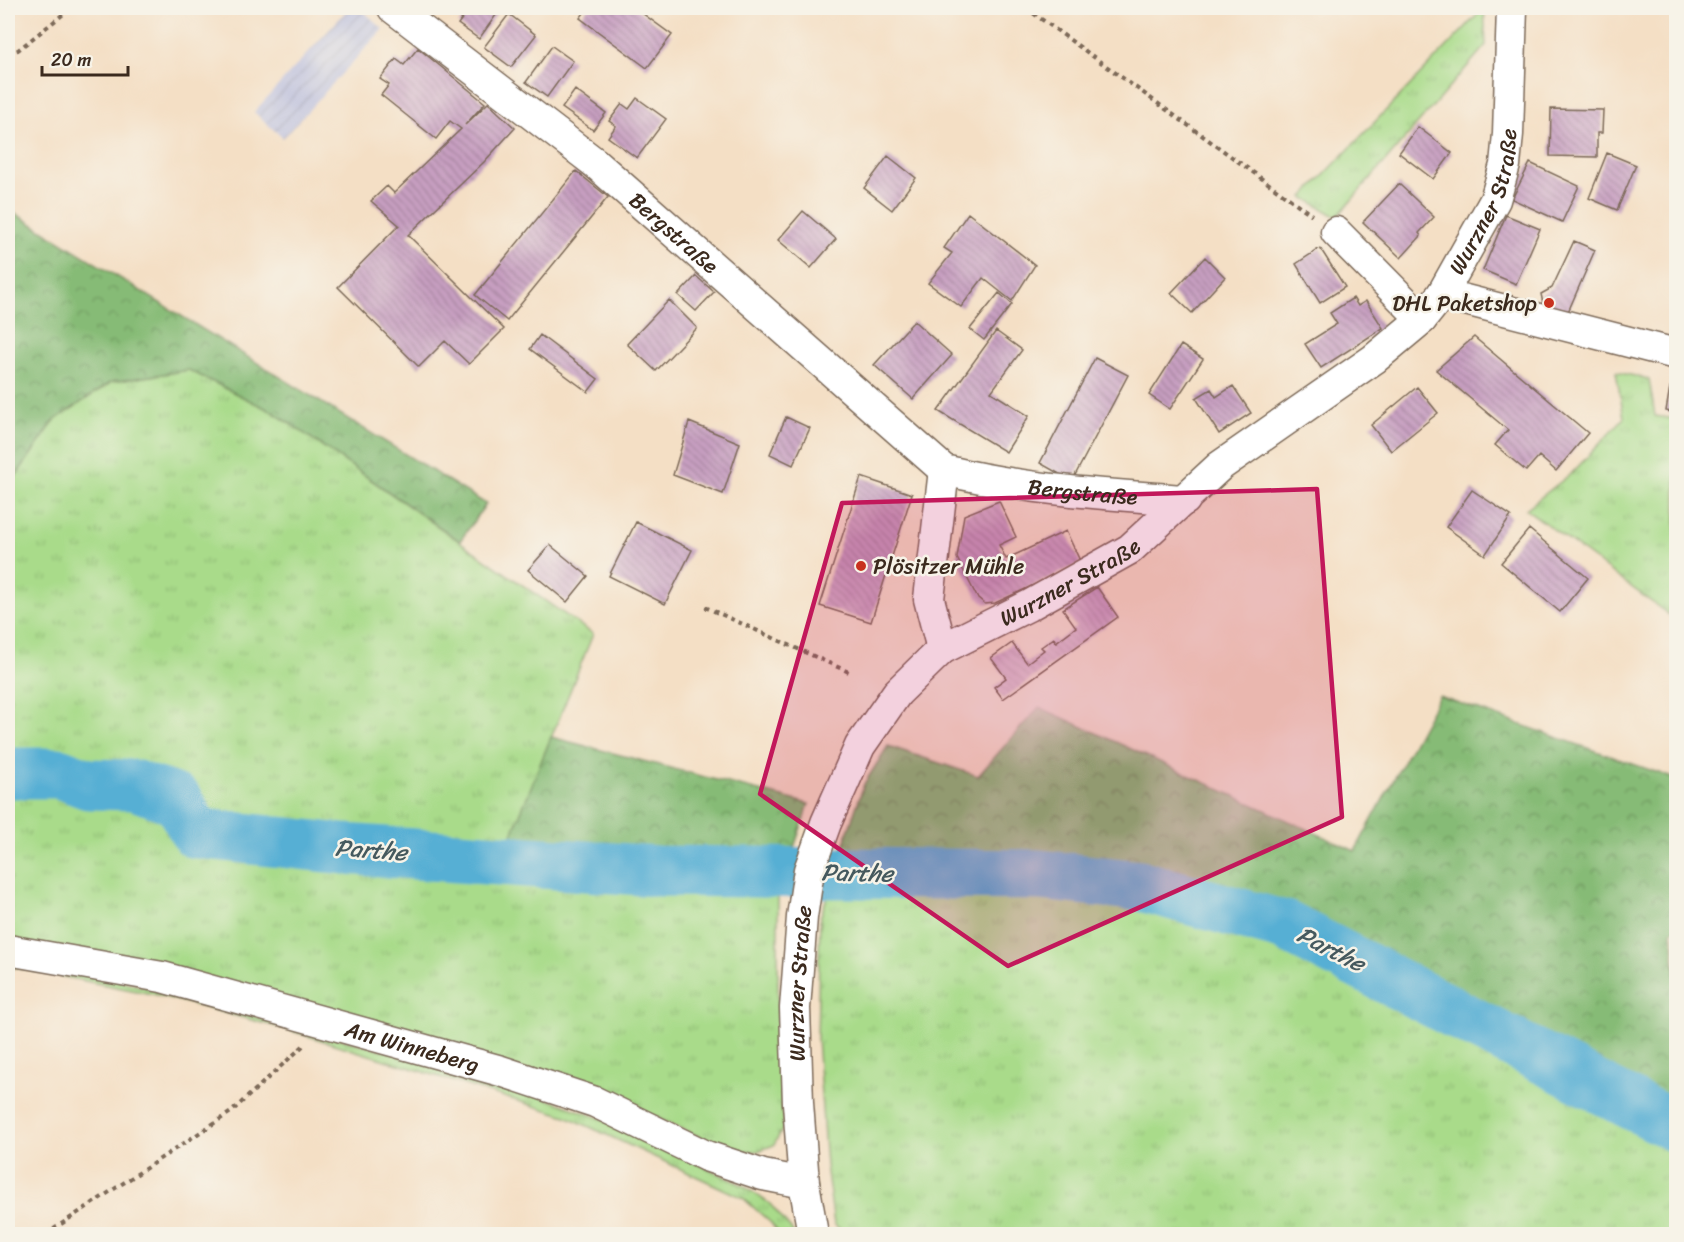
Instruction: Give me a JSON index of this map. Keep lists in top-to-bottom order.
{
  "streets": {
    "street": ["Wurzner Straße", "Bergstraße", "Am Winneberg"]
  },
  "crossings": [
    ["Wurzner Straße", "Bergstraße"],
    ["Wurzner Straße", "Am Winneberg"]
  ],
  "water": ["Parthe"],
  "places": ["DHL Paketshop", "Plösitzer Mühle"],
  "scale_bar": "20 m"
}
